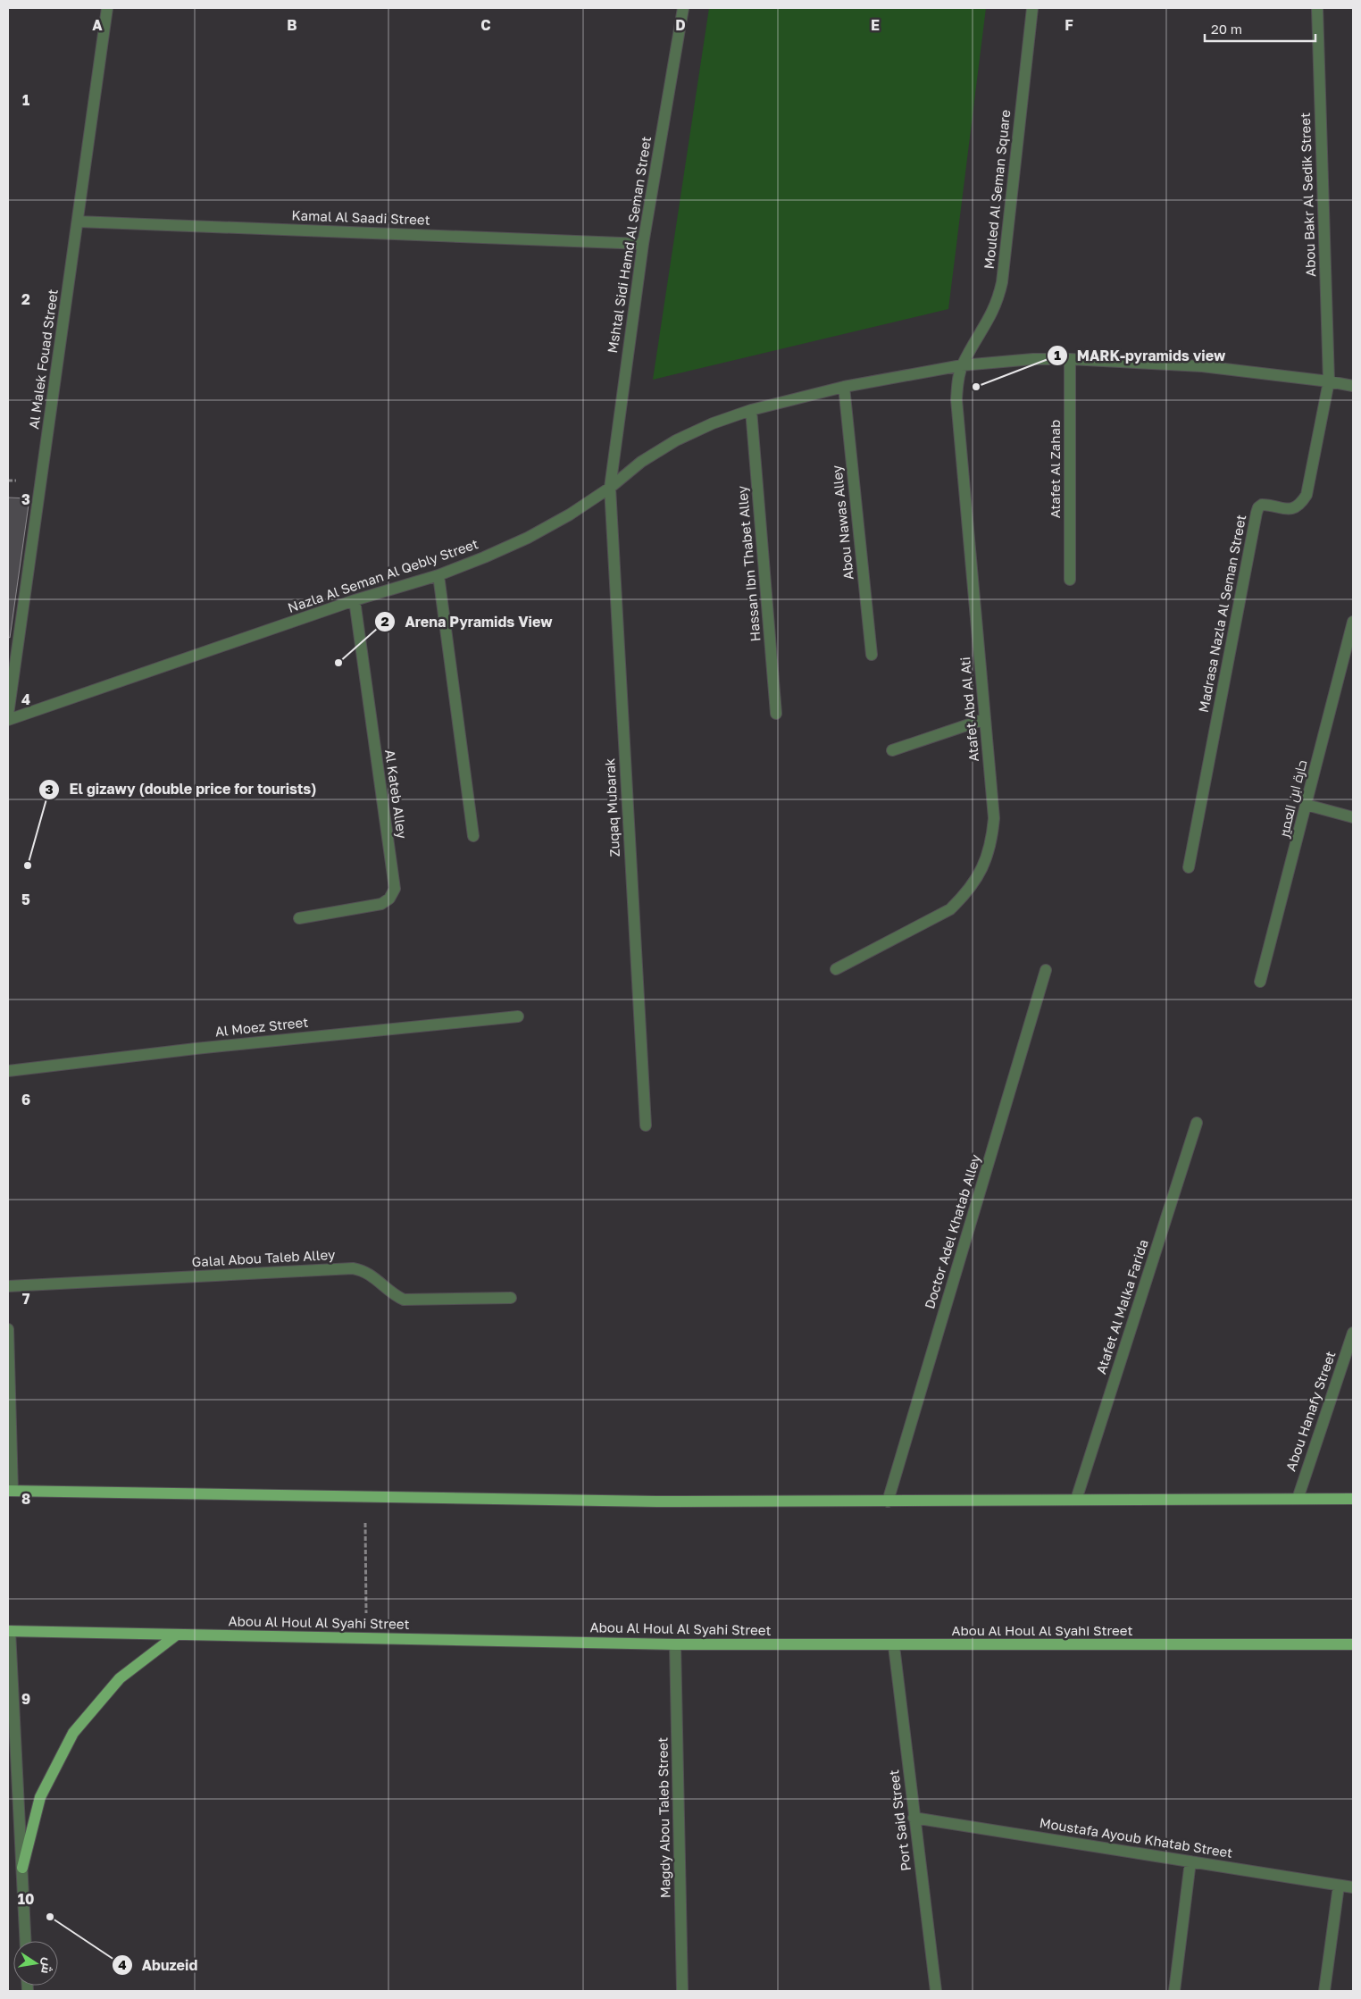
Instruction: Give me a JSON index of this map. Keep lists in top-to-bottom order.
{
  "streets": {
    "main road": ["Abou Al Houl Al Syahi Street"],
    "street": [
      "Mouled Al Seman Square",
      "Abou Bakr Al Sedik Street",
      "Kamal Al Saadi Street",
      "Mshtal Sidi Hamd Al Seman Street",
      "Al Malek Fouad Street",
      "Atafet Al Zahab",
      "Abou Nawas Alley",
      "Hassan Ibn Thabet Alley",
      "Nazla Al Seman Al Qebly Street",
      "Madrasa Nazla Al Seman Street",
      "Atafet Abd Al Ati",
      "Al Kateb Alley",
      "حارة ابن العمير",
      "Zuqaq Mubarak",
      "Al Moez Street",
      "Doctor Adel Khatab Alley",
      "Galal Abou Taleb Alley",
      "Atafet Al Malka Farida",
      "Abou Hanafy Street",
      "Magdy Abou Taleb Street",
      "Port Said Street",
      "Moustafa Ayoub Khatab Street"
    ]
  },
  "crossings": [
    ["Mouled Al Seman Square", "Nazla Al Seman Al Qebly Street"],
    ["Mouled Al Seman Square", "Atafet Abd Al Ati"],
    ["Abou Bakr Al Sedik Street", "Nazla Al Seman Al Qebly Street"],
    ["Abou Bakr Al Sedik Street", "Madrasa Nazla Al Seman Street"],
    ["Kamal Al Saadi Street", "Mshtal Sidi Hamd Al Seman Street"],
    ["Kamal Al Saadi Street", "Al Malek Fouad Street"],
    ["Mshtal Sidi Hamd Al Seman Street", "Nazla Al Seman Al Qebly Street"],
    ["Mshtal Sidi Hamd Al Seman Street", "Zuqaq Mubarak"],
    ["Atafet Al Zahab", "Nazla Al Seman Al Qebly Street"],
    ["Abou Nawas Alley", "Nazla Al Seman Al Qebly Street"],
    ["Hassan Ibn Thabet Alley", "Nazla Al Seman Al Qebly Street"],
    ["Nazla Al Seman Al Qebly Street", "Madrasa Nazla Al Seman Street"],
    ["Nazla Al Seman Al Qebly Street", "Atafet Abd Al Ati"],
    ["Nazla Al Seman Al Qebly Street", "Al Kateb Alley"],
    ["Nazla Al Seman Al Qebly Street", "Zuqaq Mubarak"],
    ["Abou Al Houl Al Syahi Street", "Magdy Abou Taleb Street"],
    ["Abou Al Houl Al Syahi Street", "Port Said Street"],
    ["Port Said Street", "Moustafa Ayoub Khatab Street"]
  ],
  "places": [
    "MARK-pyramids view",
    "Arena Pyramids View",
    "El gizawy (double price for tourists)",
    "Abuzeid"
  ],
  "scale_bar": "20 m",
  "north": "right",
  "grid": {
    "columns": [
      "A",
      "B",
      "C",
      "D",
      "E",
      "F"
    ],
    "rows": [
      "1",
      "2",
      "3",
      "4",
      "5",
      "6",
      "7",
      "8",
      "9",
      "10"
    ]
  }
}
